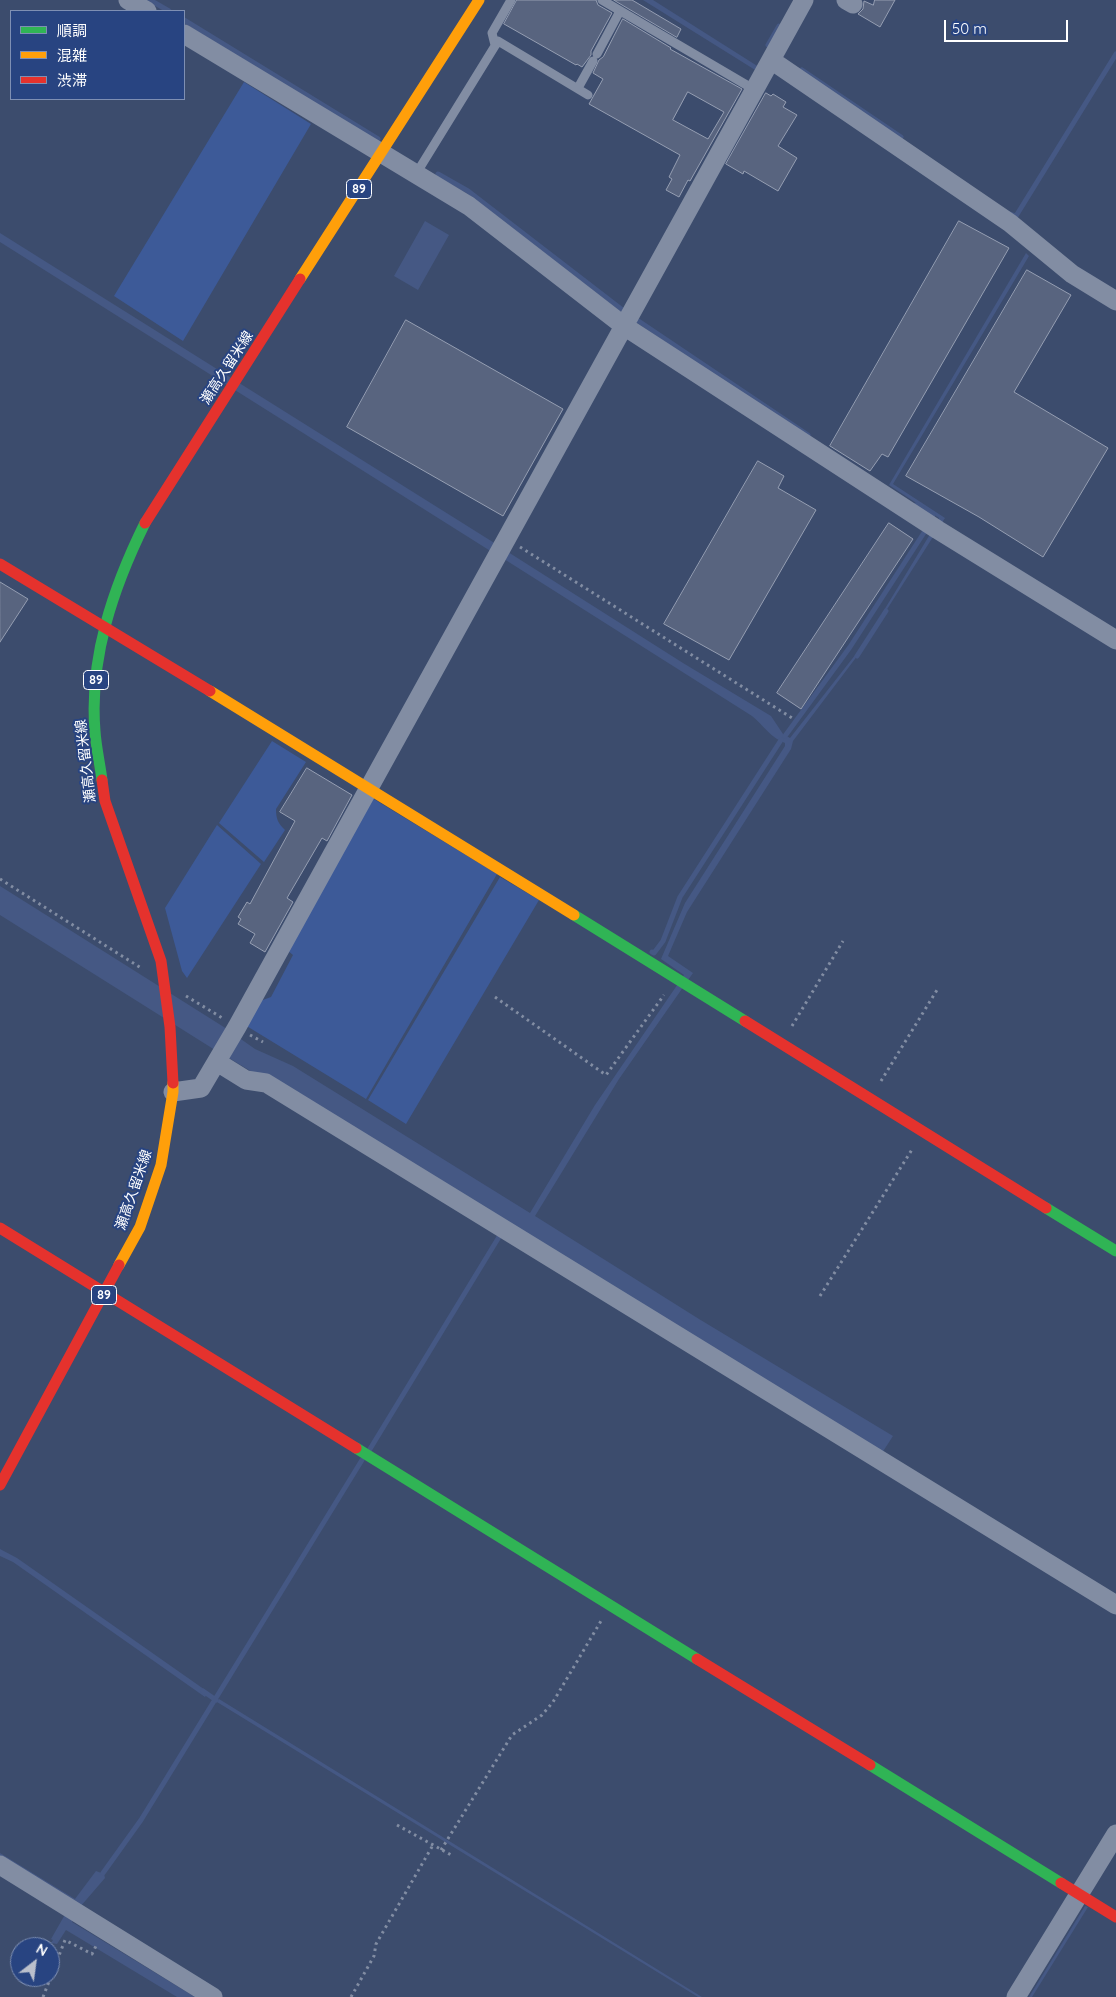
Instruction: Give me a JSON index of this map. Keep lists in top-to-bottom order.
{
  "streets": {
    "street": ["89", "瀬高久留米線"]
  },
  "legend": ["順調", "混雑", "渋滞"],
  "scale_bar": "50 m",
  "north": "top right"
}
